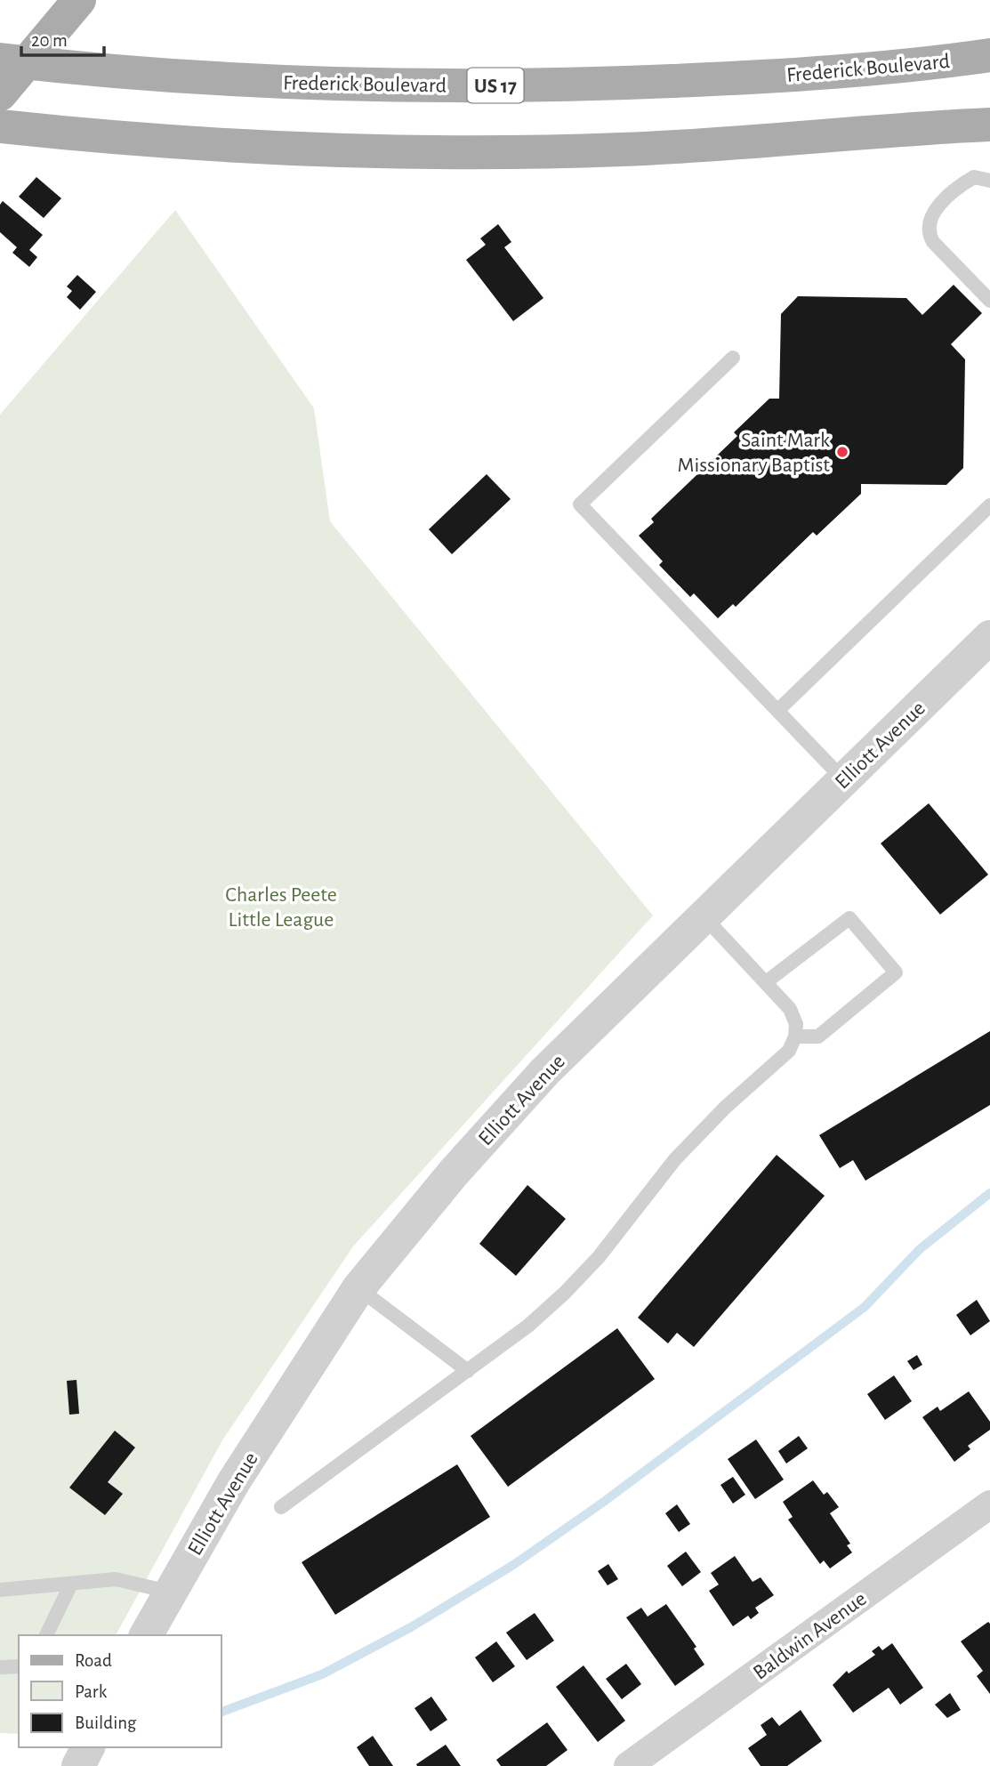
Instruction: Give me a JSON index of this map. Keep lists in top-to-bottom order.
{
  "streets": {
    "main road": ["Frederick Boulevard", "US 17"],
    "street": ["Elliott Avenue", "Baldwin Avenue"]
  },
  "parks": ["Charles Peete Little League"],
  "places": ["Saint Mark Missionary Baptist"],
  "legend": ["Road", "Park", "Building"],
  "scale_bar": "20 m"
}
